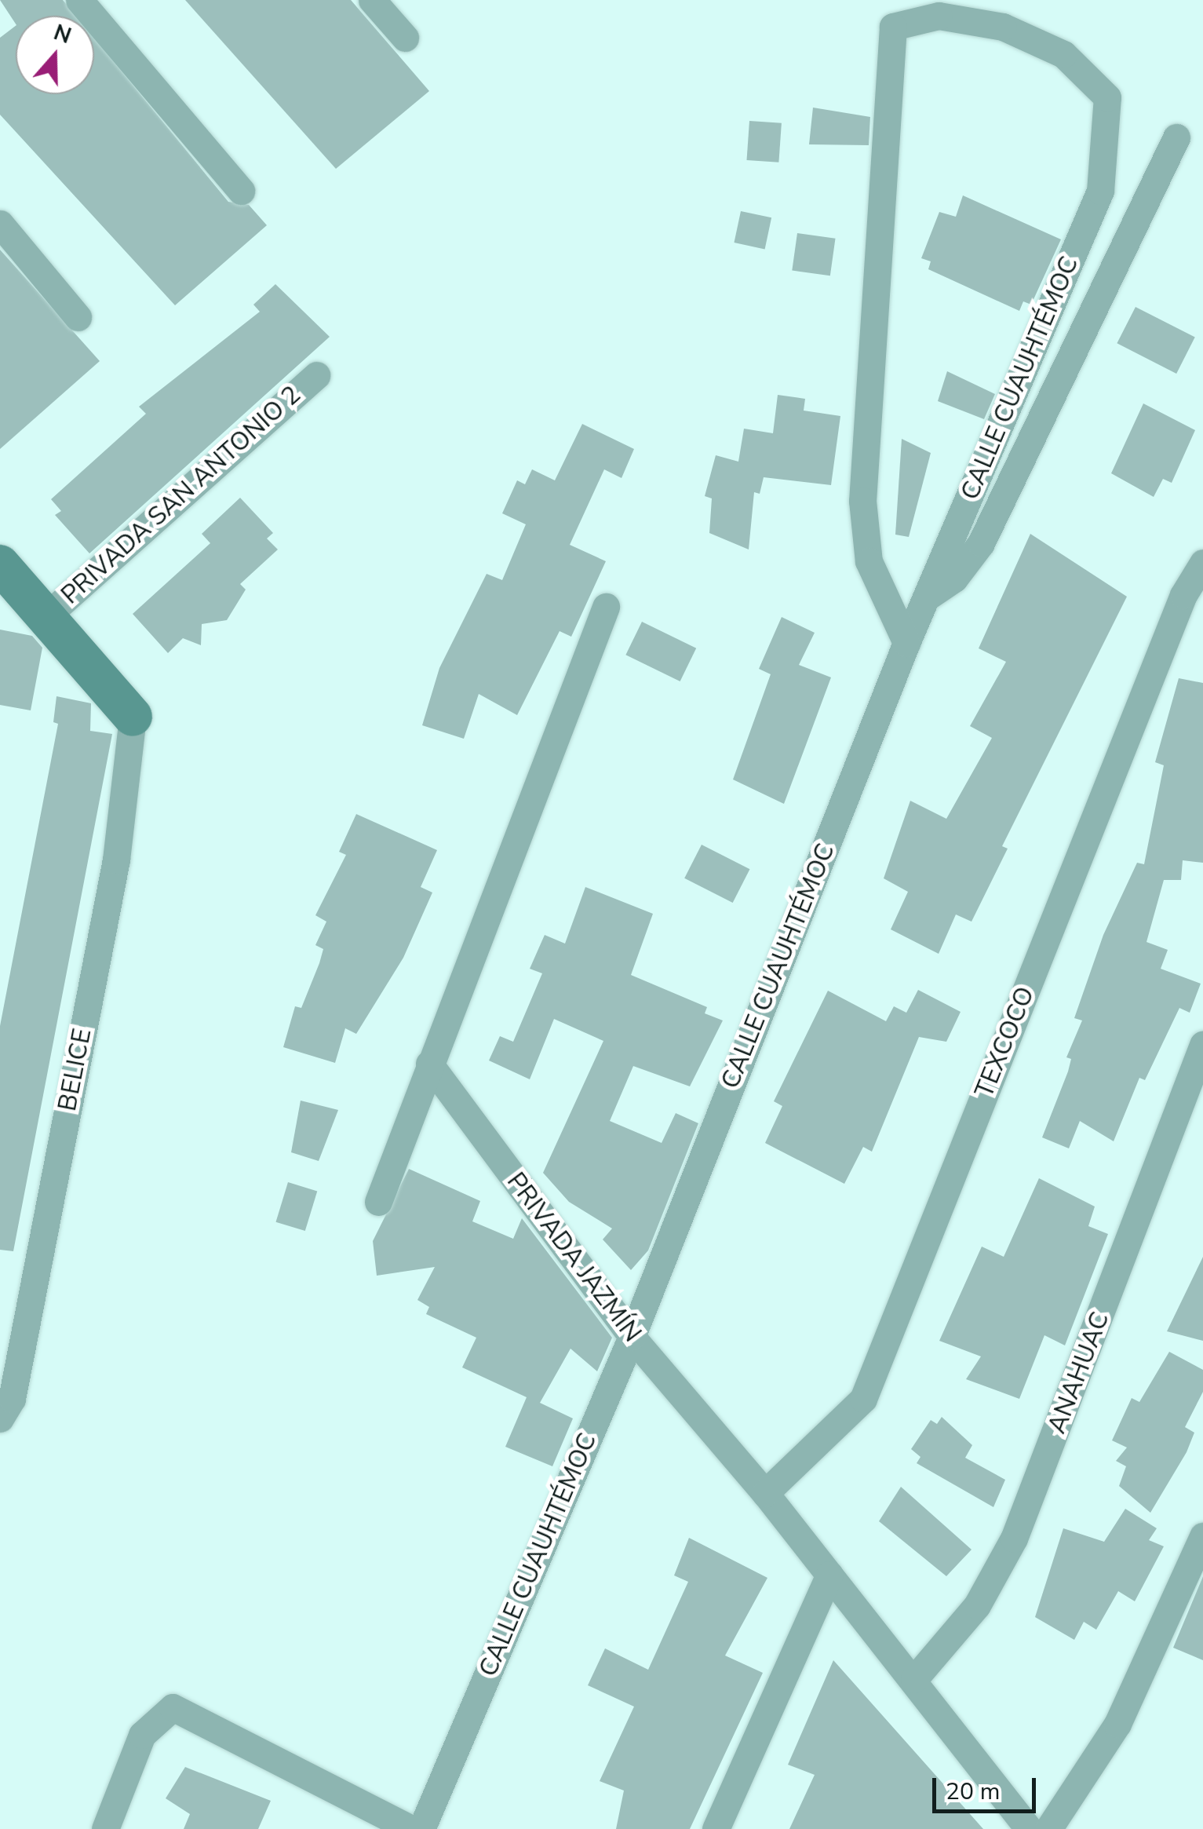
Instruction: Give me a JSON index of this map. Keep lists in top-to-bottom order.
{
  "streets": {
    "street": [
      "CALLE CUAUHTÉMOC",
      "PRIVADA SAN ANTONIO 2",
      "TEXCOCO",
      "BELICE",
      "PRIVADA JAZMÍN",
      "ANAHUAC"
    ]
  },
  "crossings": [
    ["CALLE CUAUHTÉMOC", "PRIVADA JAZMÍN"],
    ["TEXCOCO", "PRIVADA JAZMÍN"],
    ["PRIVADA JAZMÍN", "ANAHUAC"]
  ],
  "scale_bar": "20 m",
  "north": "top"
}
